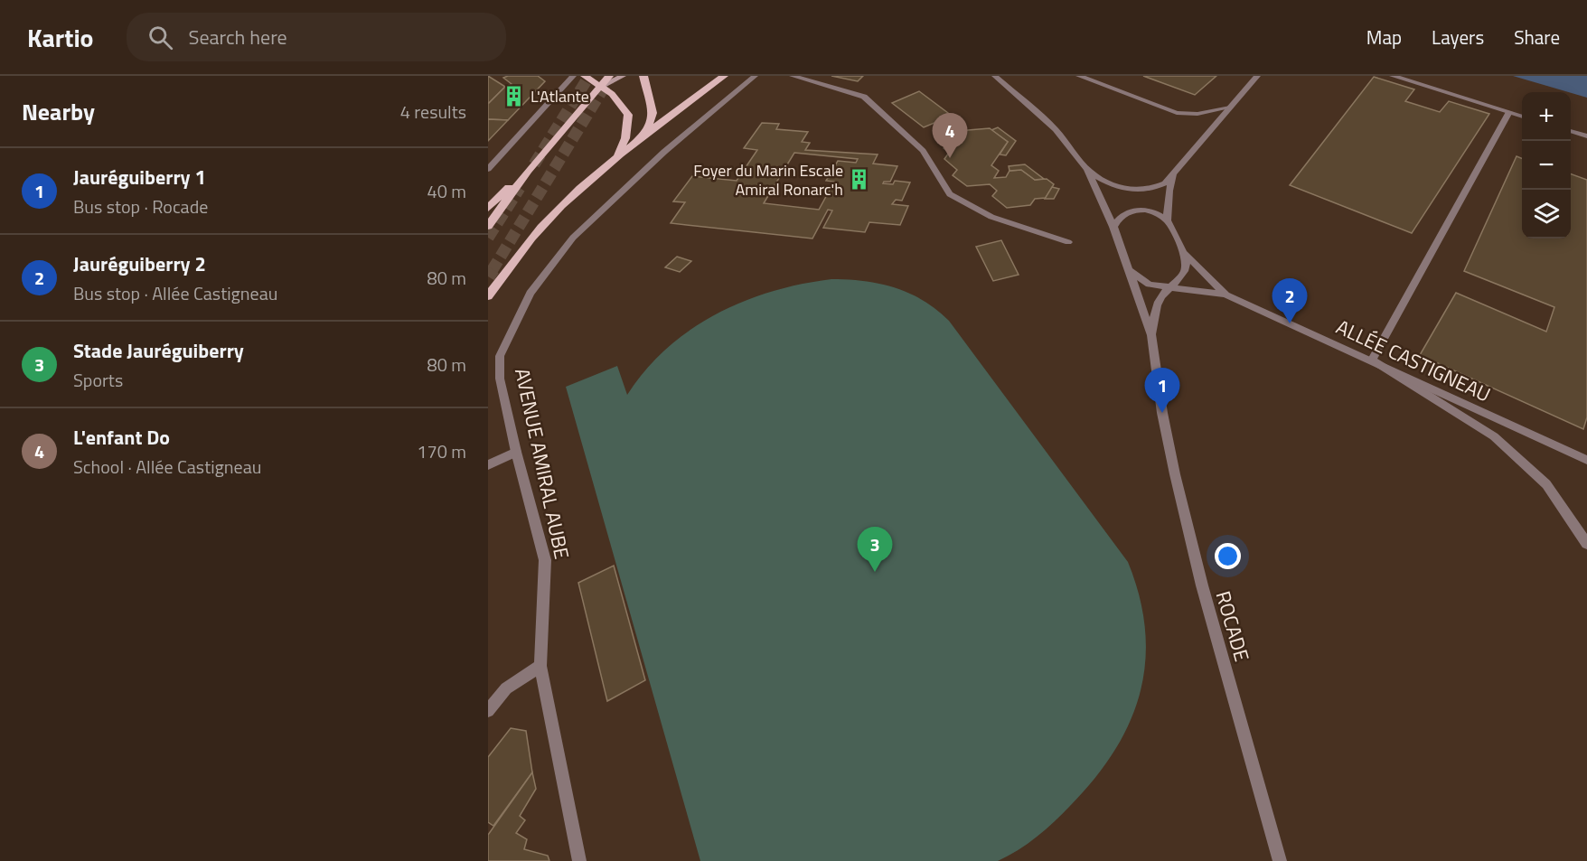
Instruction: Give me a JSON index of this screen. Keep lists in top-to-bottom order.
{
  "streets": {
    "street": ["ALLÉE CASTIGNEAU", "AVENUE AMIRAL AUBE", "ROCADE"]
  },
  "places": {
    "building": ["L'Atlante", "Foyer du Marin Escale Amiral Ronarc'h"]
  },
  "page": {
    "header": "Kartio",
    "search": "Search here",
    "nav": ["Map", "Layers", "Share"],
    "heading": ["Nearby", "4 results"],
    "map_buttons": ["+", "−"],
    "pins": [
      "4",
      "2",
      "1",
      "3"
    ],
    "list": [
      {
        "mark": "1",
        "name": "Jauréguiberry 1",
        "note": "Bus stop · Rocade",
        "value": "40 m"
      },
      {
        "mark": "2",
        "name": "Jauréguiberry 2",
        "note": "Bus stop · Allée Castigneau",
        "value": "80 m"
      },
      {
        "mark": "3",
        "name": "Stade Jauréguiberry",
        "note": "Sports",
        "value": "80 m"
      },
      {
        "mark": "4",
        "name": "L'enfant Do",
        "note": "School · Allée Castigneau",
        "value": "170 m"
      }
    ]
  }
}
